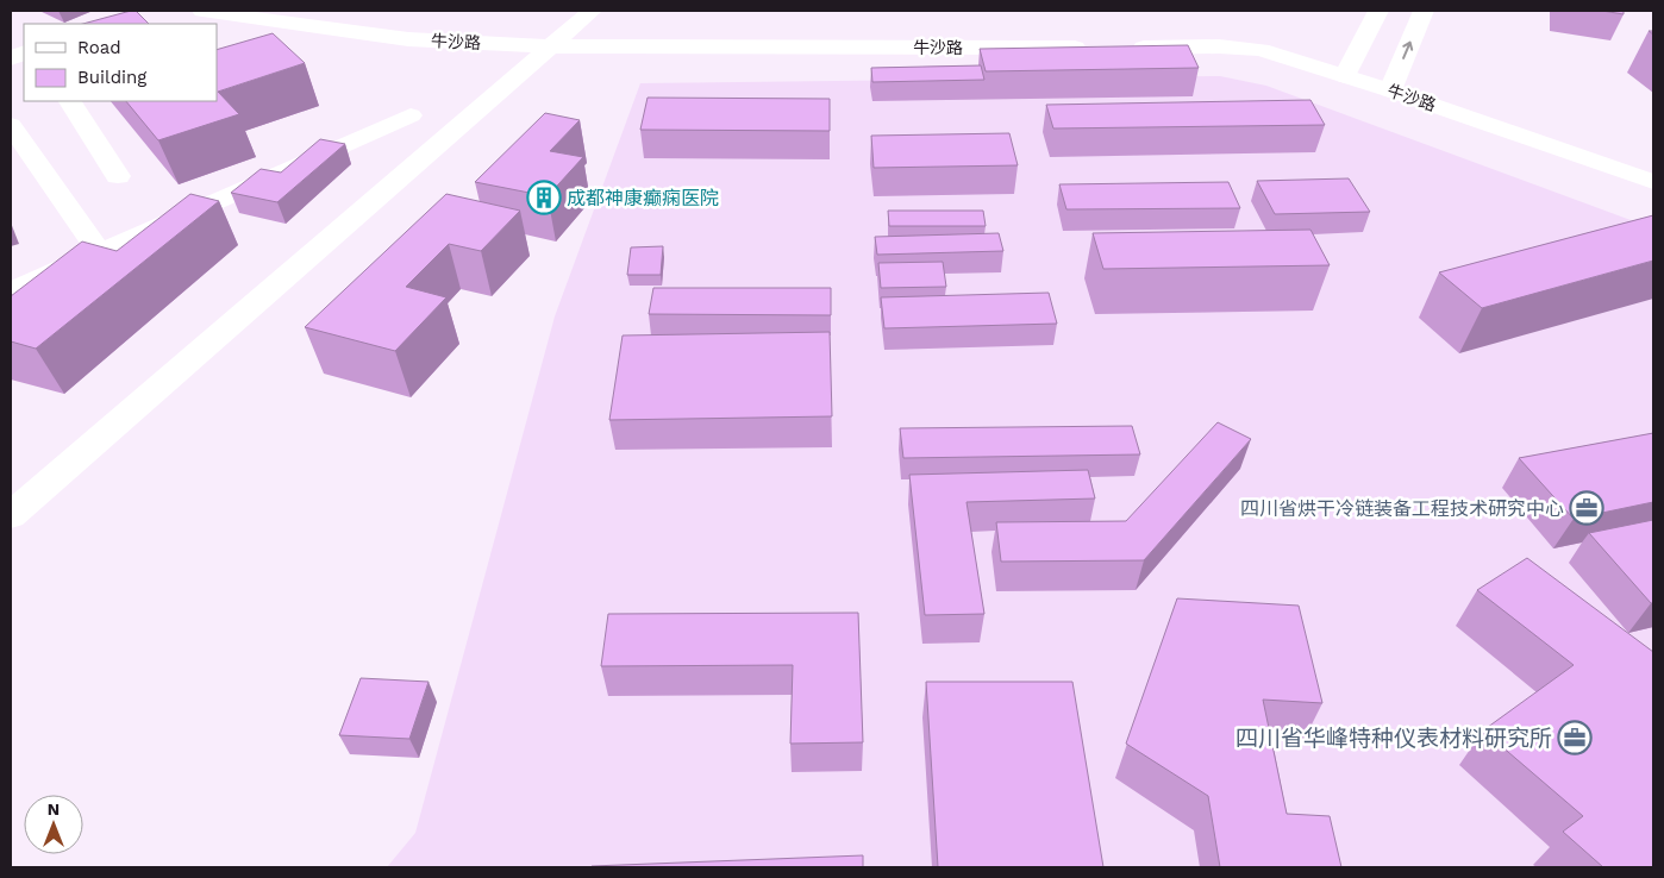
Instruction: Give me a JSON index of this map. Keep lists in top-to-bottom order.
{
  "streets": {
    "street": ["牛沙路"]
  },
  "places": {
    "building": ["成都神康癫痫医院"],
    "office": ["四川省烘干冷链装备工程技术研究中心", "四川省华峰特种仪表材料研究所"]
  },
  "legend": ["Road", "Building"],
  "north": "top"
}
